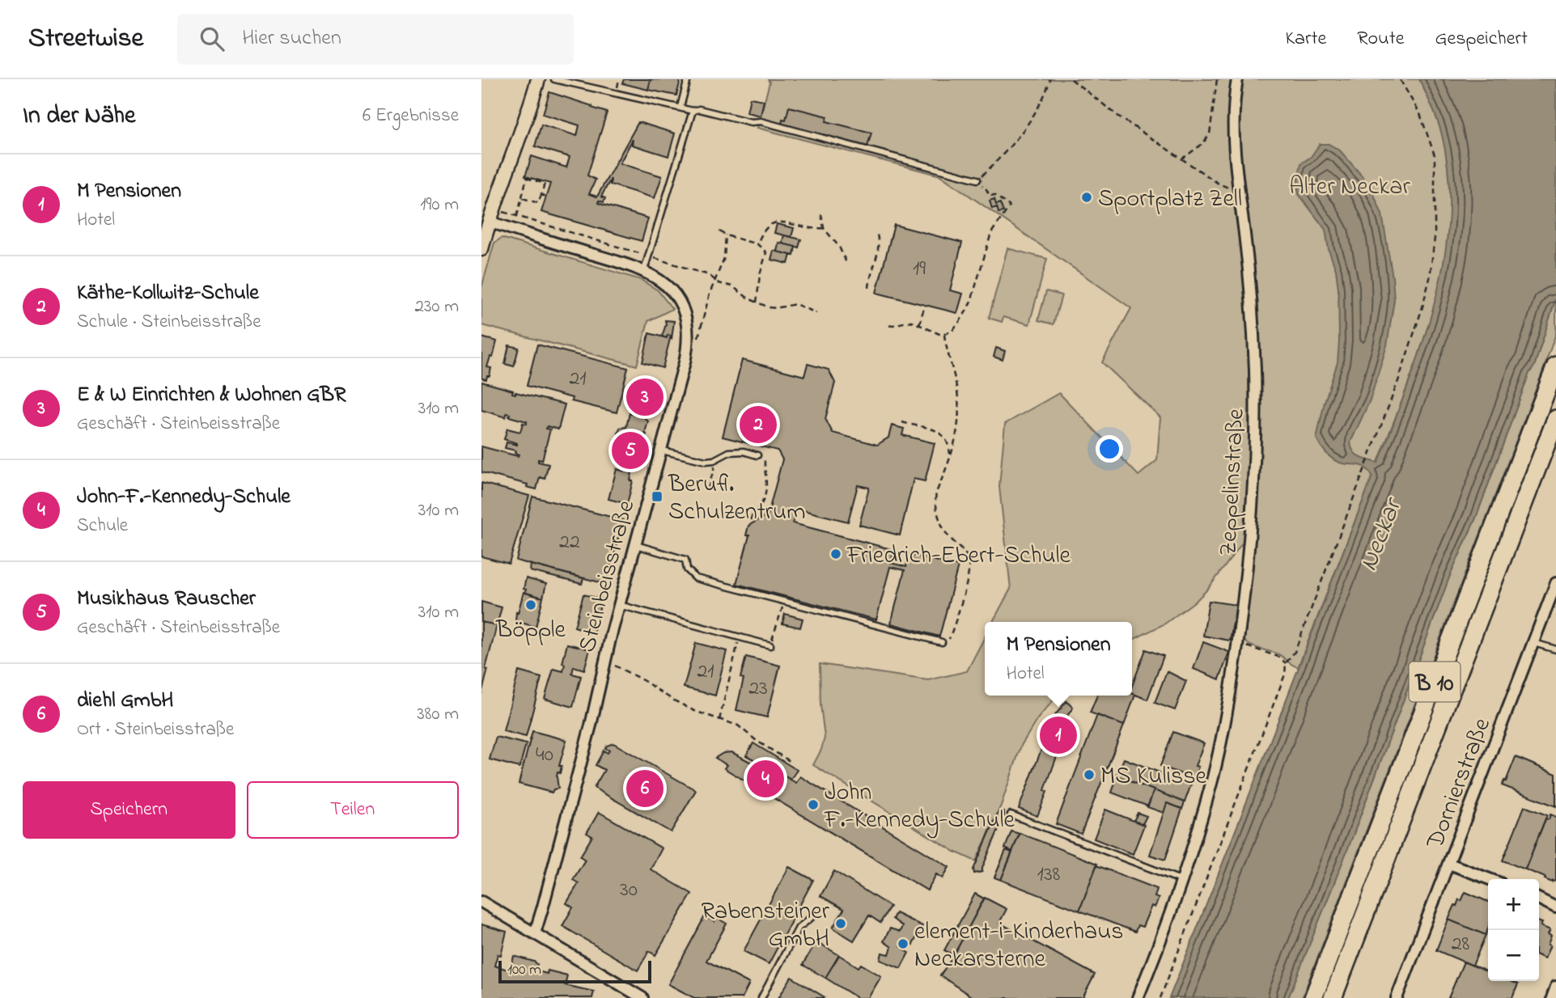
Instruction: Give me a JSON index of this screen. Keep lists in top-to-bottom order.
{
  "streets": {
    "highway": ["B 10"],
    "street": ["Zeppelinstraße", "Steinbeisstraße", "Dornierstraße"]
  },
  "water": ["Neckar"],
  "parks": ["Alter Neckar"],
  "places": {
    "other": [
      "Sportplatz Zell",
      "Friedrich-Ebert-Schule",
      "Böpple",
      "MS Kulisse",
      "John F.-Kennedy-Schule",
      "Rabensteiner GmbH",
      "element-i-Kinderhaus Neckarsterne"
    ],
    "transit": ["Berufl. Schulzentrum"]
  },
  "house_numbers": [
    "19",
    "21",
    "22",
    "21",
    "23",
    "40",
    "138",
    "30",
    "28"
  ],
  "scale_bar": "100 m",
  "page": {
    "header": "Streetwise",
    "search": "Hier suchen",
    "nav": ["Karte", "Route", "Gespeichert"],
    "heading": ["In der Nähe", "6 Ergebnisse"],
    "list": [
      {
        "mark": "1",
        "name": "M Pensionen",
        "note": "Hotel",
        "value": "190 m"
      },
      {
        "mark": "2",
        "name": "Käthe-Kollwitz-Schule",
        "note": "Schule · Steinbeisstraße",
        "value": "230 m"
      },
      {
        "mark": "3",
        "name": "E & W Einrichten & Wohnen GBR",
        "note": "Geschäft · Steinbeisstraße",
        "value": "310 m"
      },
      {
        "mark": "4",
        "name": "John-F.-Kennedy-Schule",
        "note": "Schule",
        "value": "310 m"
      },
      {
        "mark": "5",
        "name": "Musikhaus Rauscher",
        "note": "Geschäft · Steinbeisstraße",
        "value": "310 m"
      },
      {
        "mark": "6",
        "name": "diehl GmbH",
        "note": "Ort · Steinbeisstraße",
        "value": "380 m"
      }
    ],
    "pins": [
      "3",
      "2",
      "5",
      "1",
      "4",
      "6"
    ],
    "popup": ["M Pensionen", "Hotel"],
    "buttons": ["Speichern", "Teilen"],
    "map_buttons": ["+", "−"],
    "scale": "100 m"
  }
}
